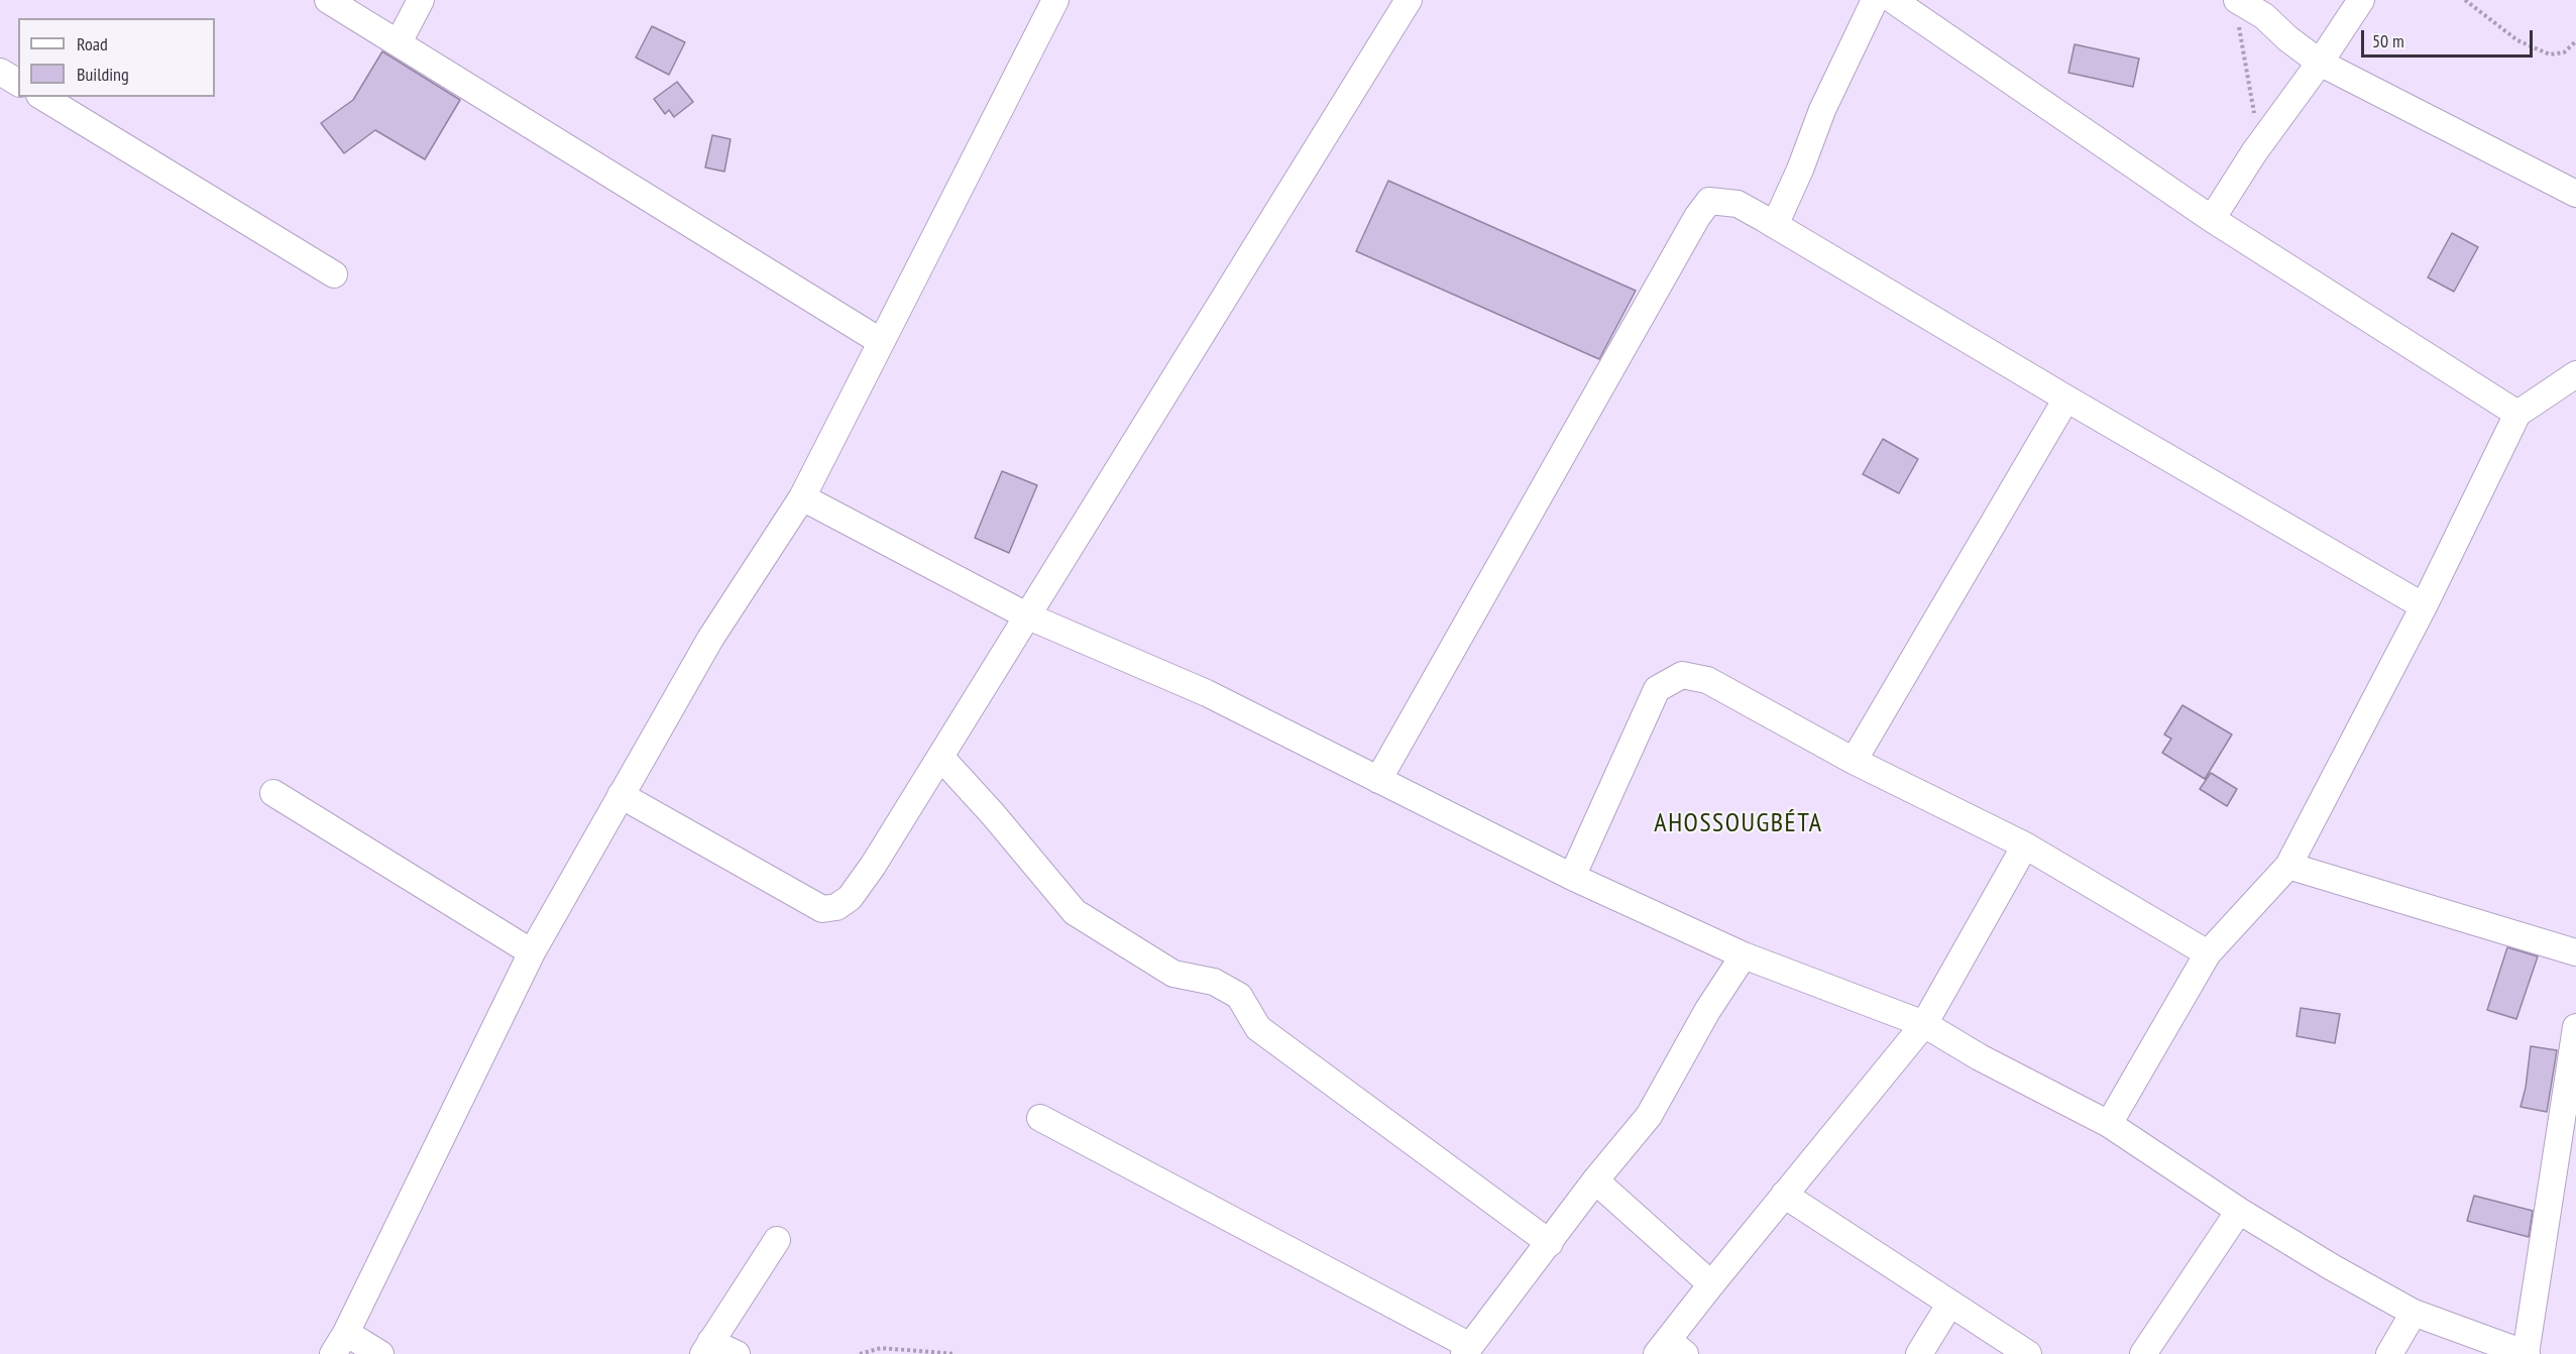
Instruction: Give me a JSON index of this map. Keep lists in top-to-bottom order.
{
  "districts": ["AHOSSOUGBÉTA"],
  "legend": ["Road", "Building"],
  "scale_bar": "50 m"
}
